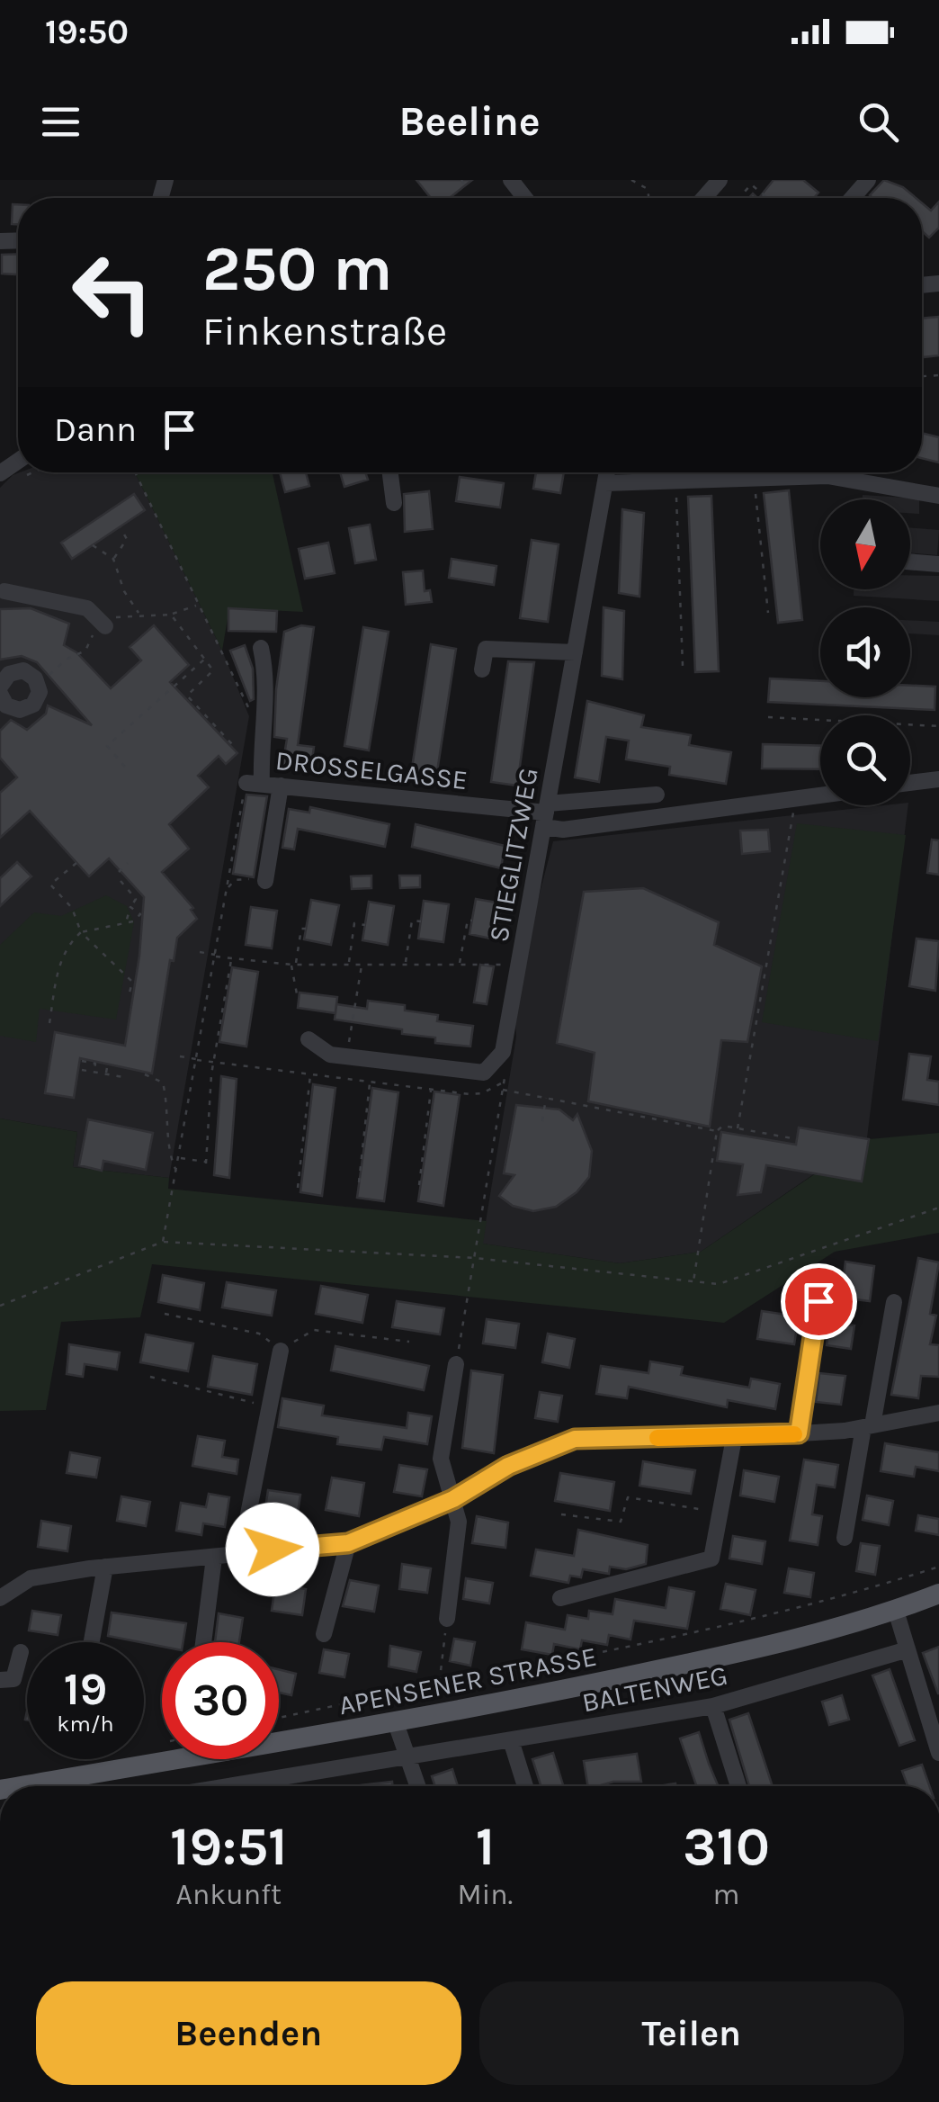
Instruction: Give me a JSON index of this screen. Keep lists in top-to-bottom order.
{
  "streets": {
    "main road": ["APENSENER STRASSE"],
    "street": ["DROSSELGASSE", "STIEGLITZWEG", "BALTENWEG"]
  },
  "crossings": [
    ["DROSSELGASSE", "STIEGLITZWEG"]
  ],
  "north": "bottom",
  "page": {
    "status": "19:50",
    "header": "Beeline",
    "turn": ["250 m", "Finkenstraße"],
    "then": "Dann",
    "speed": "19 km/h",
    "limit": "30",
    "eta": [
      "19:51",
      "Ankunft",
      "1",
      "Min.",
      "310",
      "m"
    ],
    "buttons": ["Beenden", "Teilen"]
  }
}
